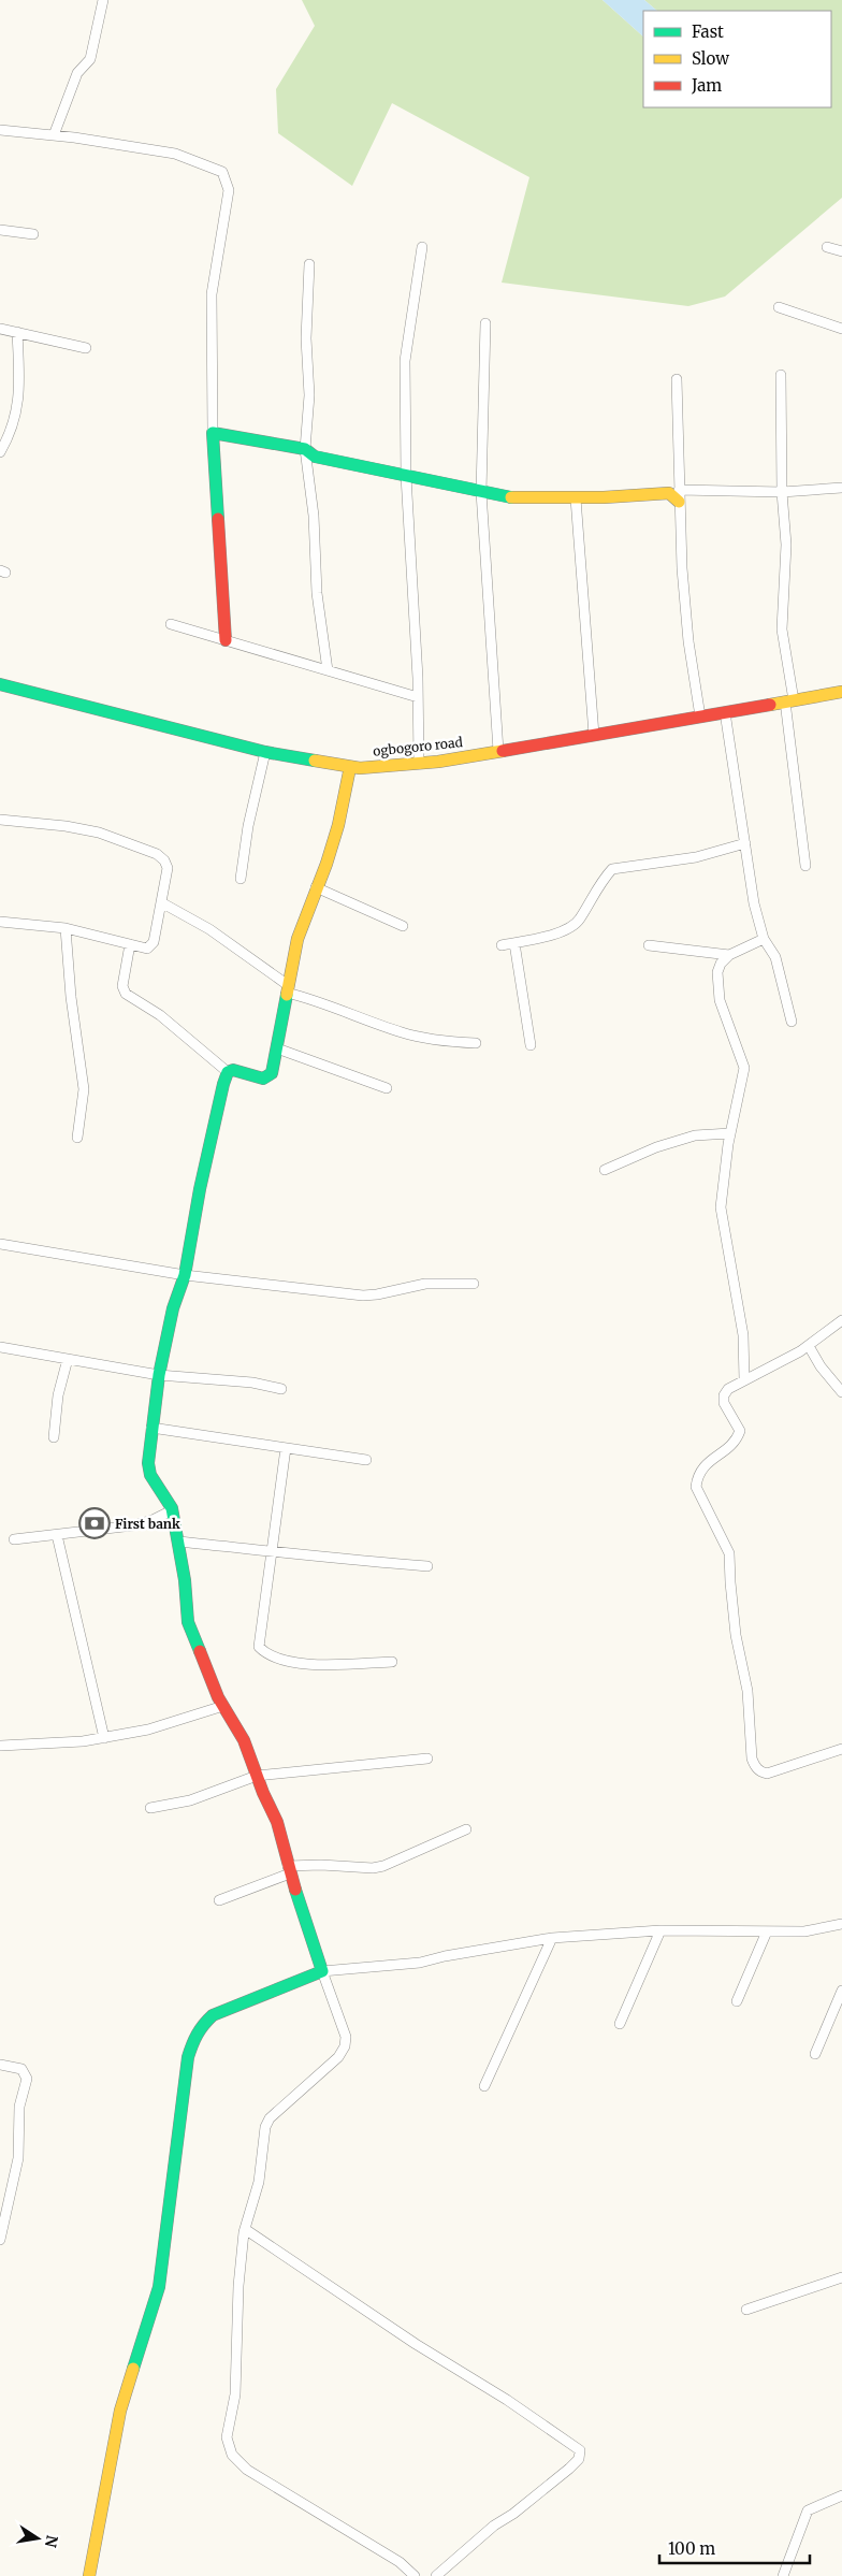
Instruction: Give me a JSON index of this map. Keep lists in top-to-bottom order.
{
  "streets": {
    "street": ["ogbogoro road"]
  },
  "places": {
    "bank": ["First bank"]
  },
  "legend": ["Fast", "Slow", "Jam"],
  "scale_bar": "100 m",
  "north": "right"
}
